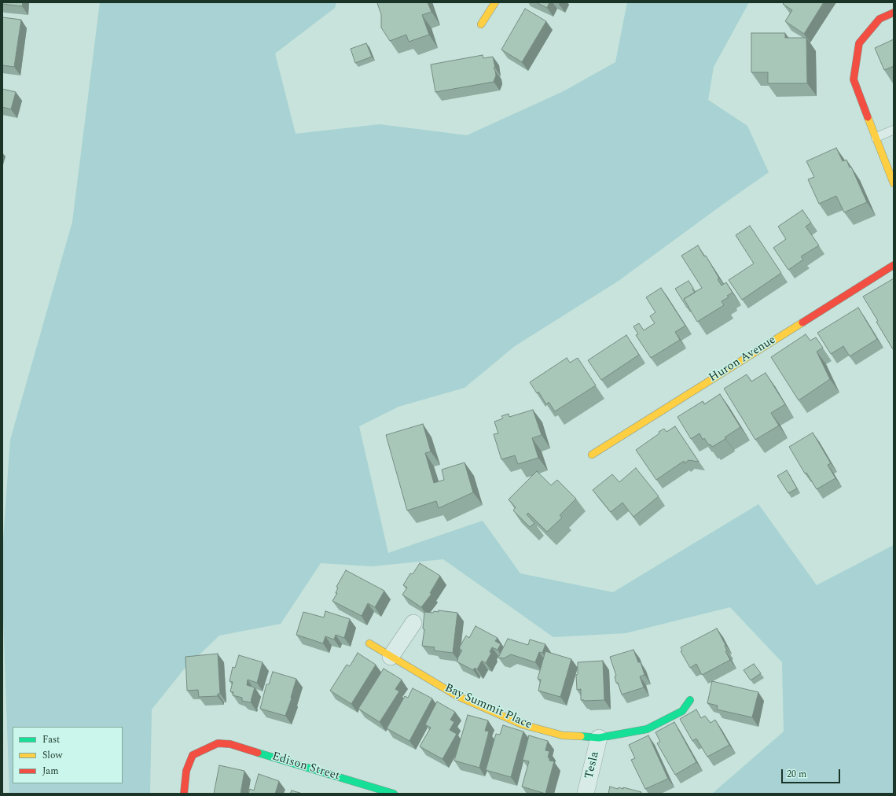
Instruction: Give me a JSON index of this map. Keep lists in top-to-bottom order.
{
  "streets": {
    "street": [
      "Huron Avenue",
      "Bay Summit Place",
      "Tesla",
      "Edison Street"
    ]
  },
  "crossings": [
    ["Bay Summit Place", "Tesla"]
  ],
  "legend": ["Fast", "Slow", "Jam"],
  "scale_bar": "20 m"
}
